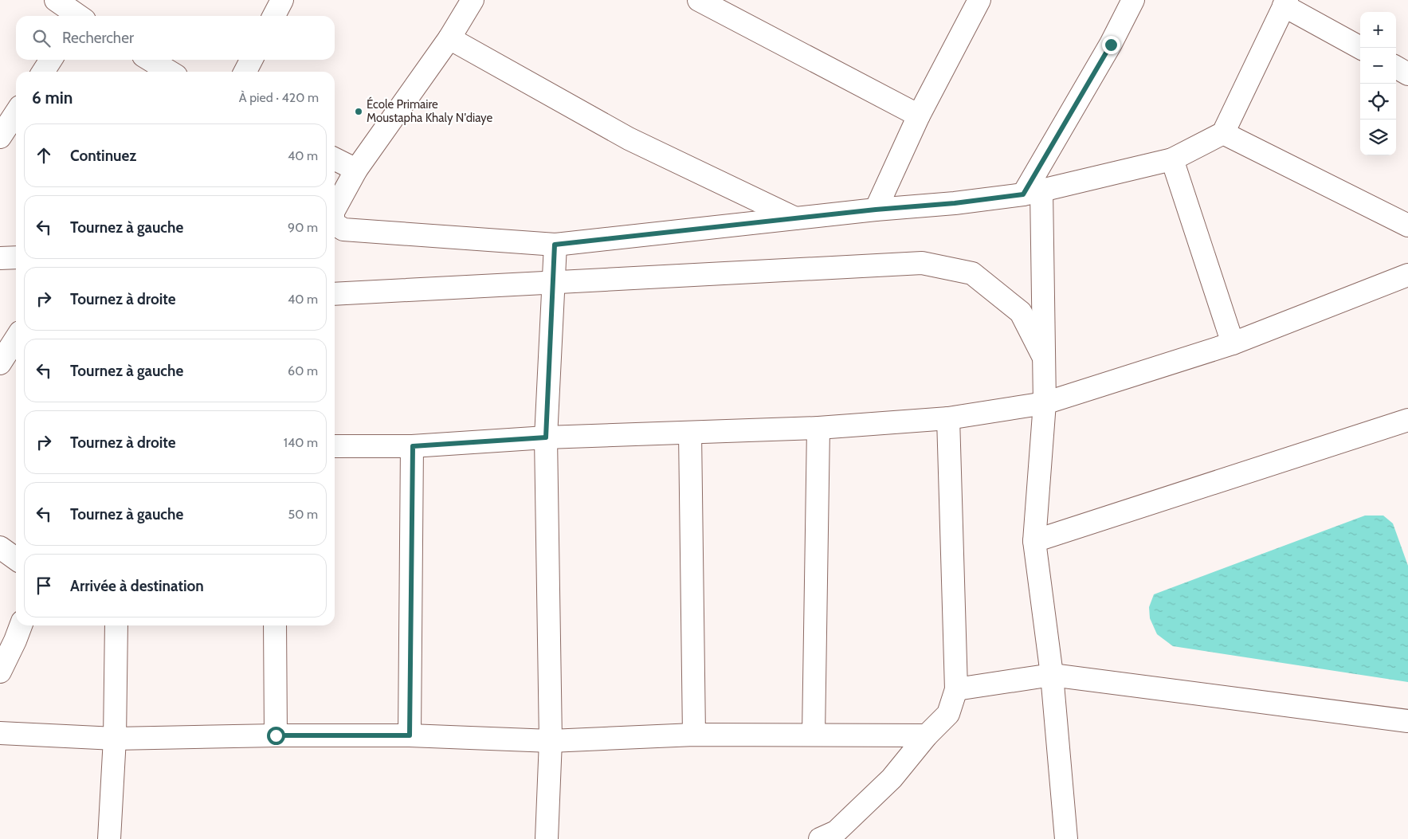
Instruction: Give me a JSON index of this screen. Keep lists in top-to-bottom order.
{
  "places": ["École Primaire Moustapha Khaly N'diaye"],
  "page": {
    "map_buttons": ["+", "−"],
    "search": "Rechercher",
    "heading": ["6 min", "À pied · 420 m"],
    "list": [
      ["Continuez", "40 m"],
      ["Tournez à gauche", "90 m"],
      ["Tournez à droite", "40 m"],
      ["Tournez à gauche", "60 m"],
      ["Tournez à droite", "140 m"],
      ["Tournez à gauche", "50 m"],
      "Arrivée à destination"
    ]
  }
}
